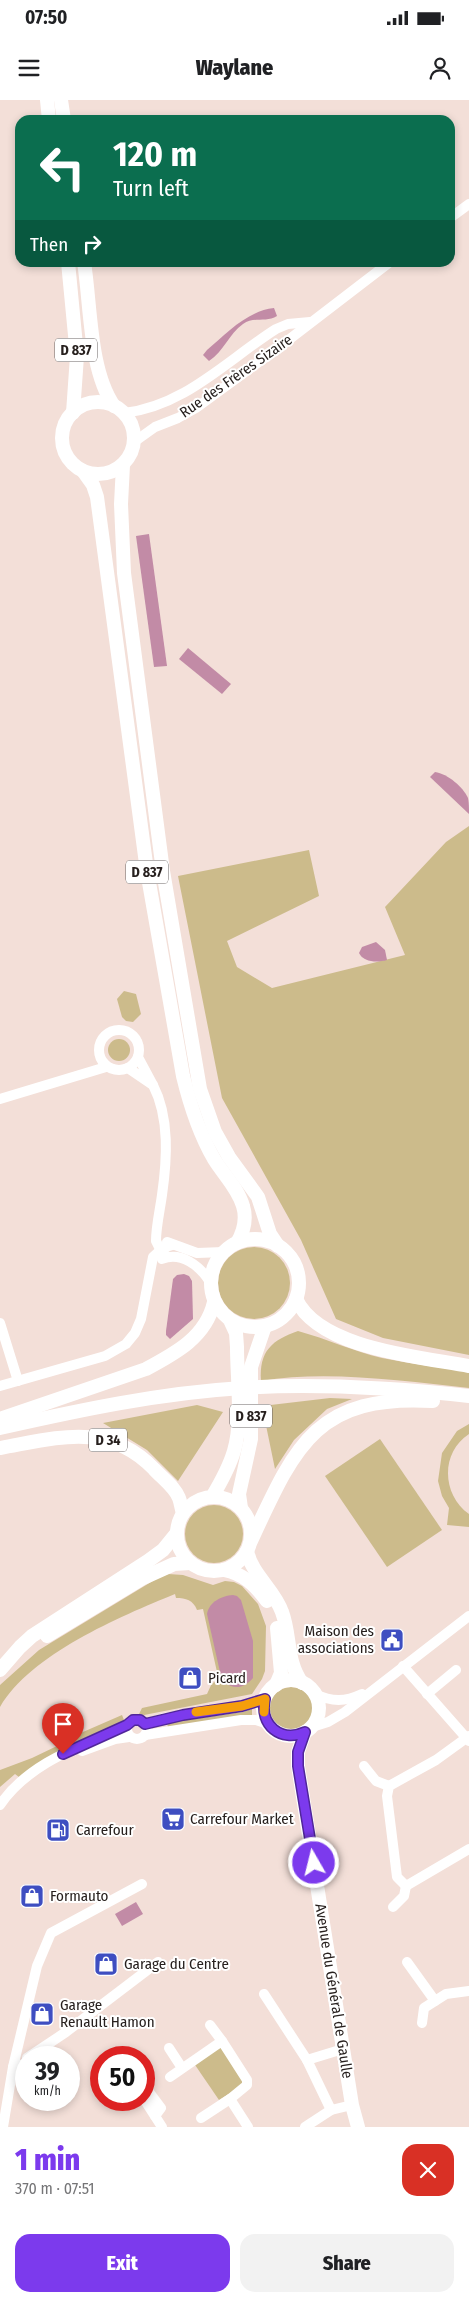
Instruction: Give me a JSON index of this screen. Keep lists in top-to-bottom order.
{
  "streets": {
    "main road": ["D 837", "D 34", "Avenue du Général de Gaulle"],
    "street": ["Rue des Frères Sizaire"]
  },
  "crossings": [
    ["D 837", "Rue des Frères Sizaire"],
    ["D 837", "D 34"]
  ],
  "places": {
    "public building": ["Maison des associations"],
    "shop": [
      "Picard",
      "Formauto",
      "Garage du Centre",
      "Garage Renault Hamon"
    ],
    "supermarket": ["Carrefour Market"],
    "fuel station": ["Carrefour"]
  },
  "page": {
    "status": "07:50",
    "header": "Waylane",
    "turn": ["120 m", "Turn left"],
    "then": "Then",
    "speed": "39 km/h",
    "limit": "50",
    "heading": ["1 min", "370 m · 07:51"],
    "buttons": ["Exit", "Share"]
  }
}
